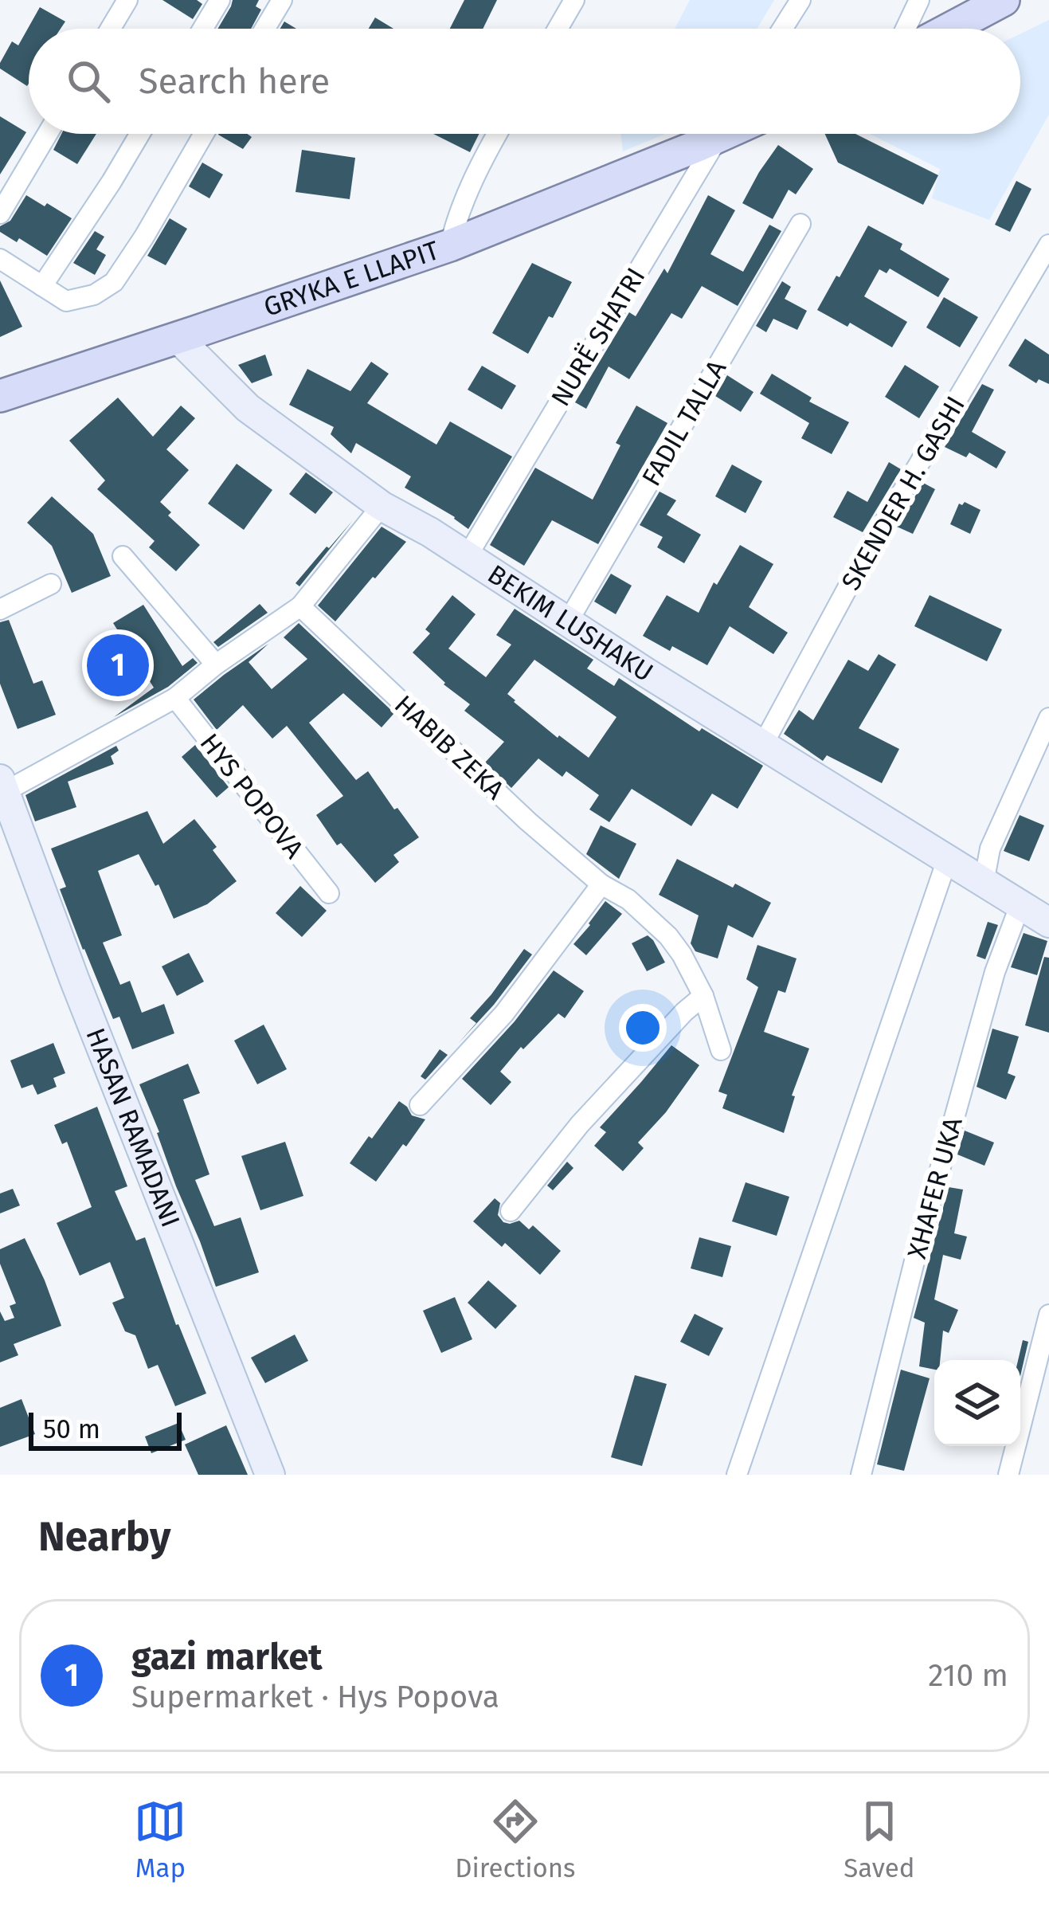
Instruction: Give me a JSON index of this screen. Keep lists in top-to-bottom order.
{
  "streets": {
    "main road": ["GRYKA E LLAPIT"],
    "street": [
      "NURË SHATRI",
      "FADIL TALLA",
      "SKENDER H. GASHI",
      "BEKIM LUSHAKU",
      "HABIB ZEKA",
      "HYS POPOVA",
      "HASAN RAMADANI",
      "XHAFER UKA"
    ]
  },
  "crossings": [
    ["GRYKA E LLAPIT", "BEKIM LUSHAKU"],
    ["NURË SHATRI", "BEKIM LUSHAKU"],
    ["FADIL TALLA", "BEKIM LUSHAKU"],
    ["SKENDER H. GASHI", "BEKIM LUSHAKU"],
    ["BEKIM LUSHAKU", "XHAFER UKA"]
  ],
  "scale_bar": "50 m",
  "page": {
    "search": "Search here",
    "pins": "1",
    "scale": "50 m",
    "heading": "Nearby",
    "list": [
      {
        "mark": "1",
        "name": "gazi market",
        "note": "Supermarket · Hys Popova",
        "value": "210 m"
      }
    ],
    "nav": ["Map", "Directions", "Saved"]
  }
}
